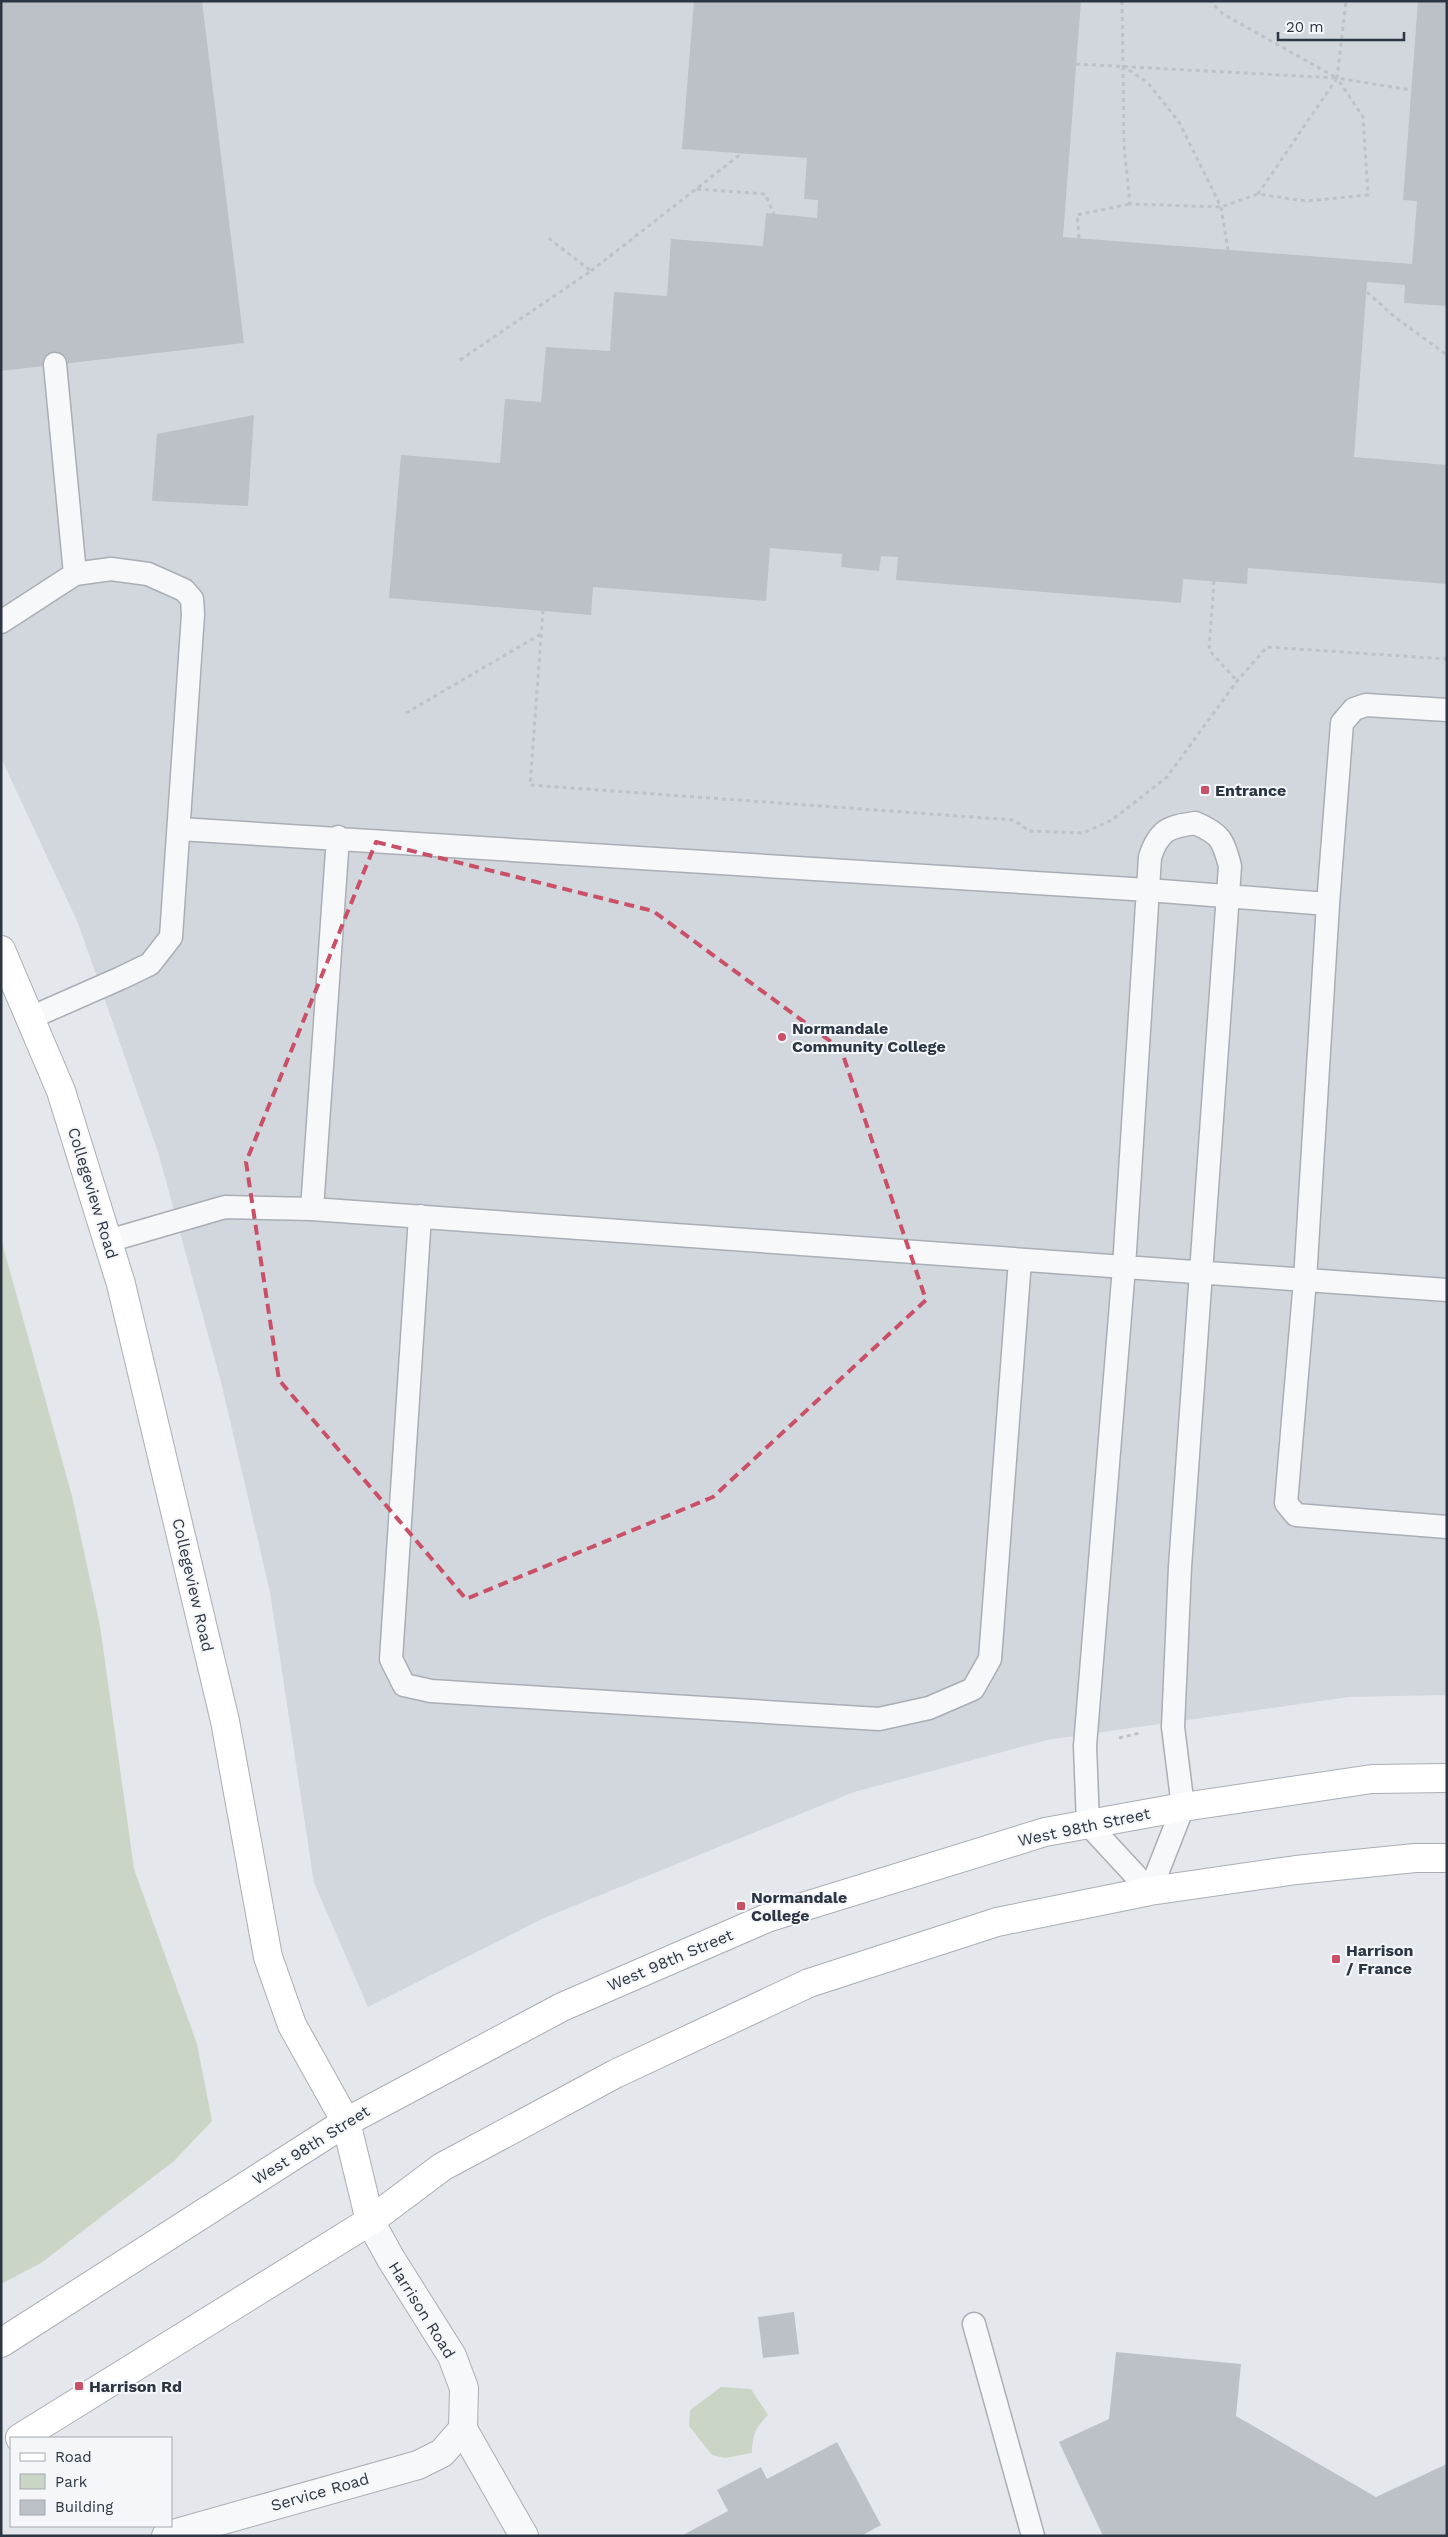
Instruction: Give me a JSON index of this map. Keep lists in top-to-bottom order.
{
  "streets": {
    "street": [
      "Collegeview Road",
      "West 98th Street",
      "Harrison Road",
      "Service Road"
    ]
  },
  "crossings": [
    ["Collegeview Road", "West 98th Street"],
    ["Collegeview Road", "Harrison Road"],
    ["Harrison Road", "Service Road"]
  ],
  "places": {
    "transit": [
      "Entrance",
      "Normandale College",
      "Harrison / France",
      "Harrison Rd"
    ],
    "other": ["Normandale Community College"]
  },
  "legend": ["Road", "Park", "Building"],
  "scale_bar": "20 m"
}
